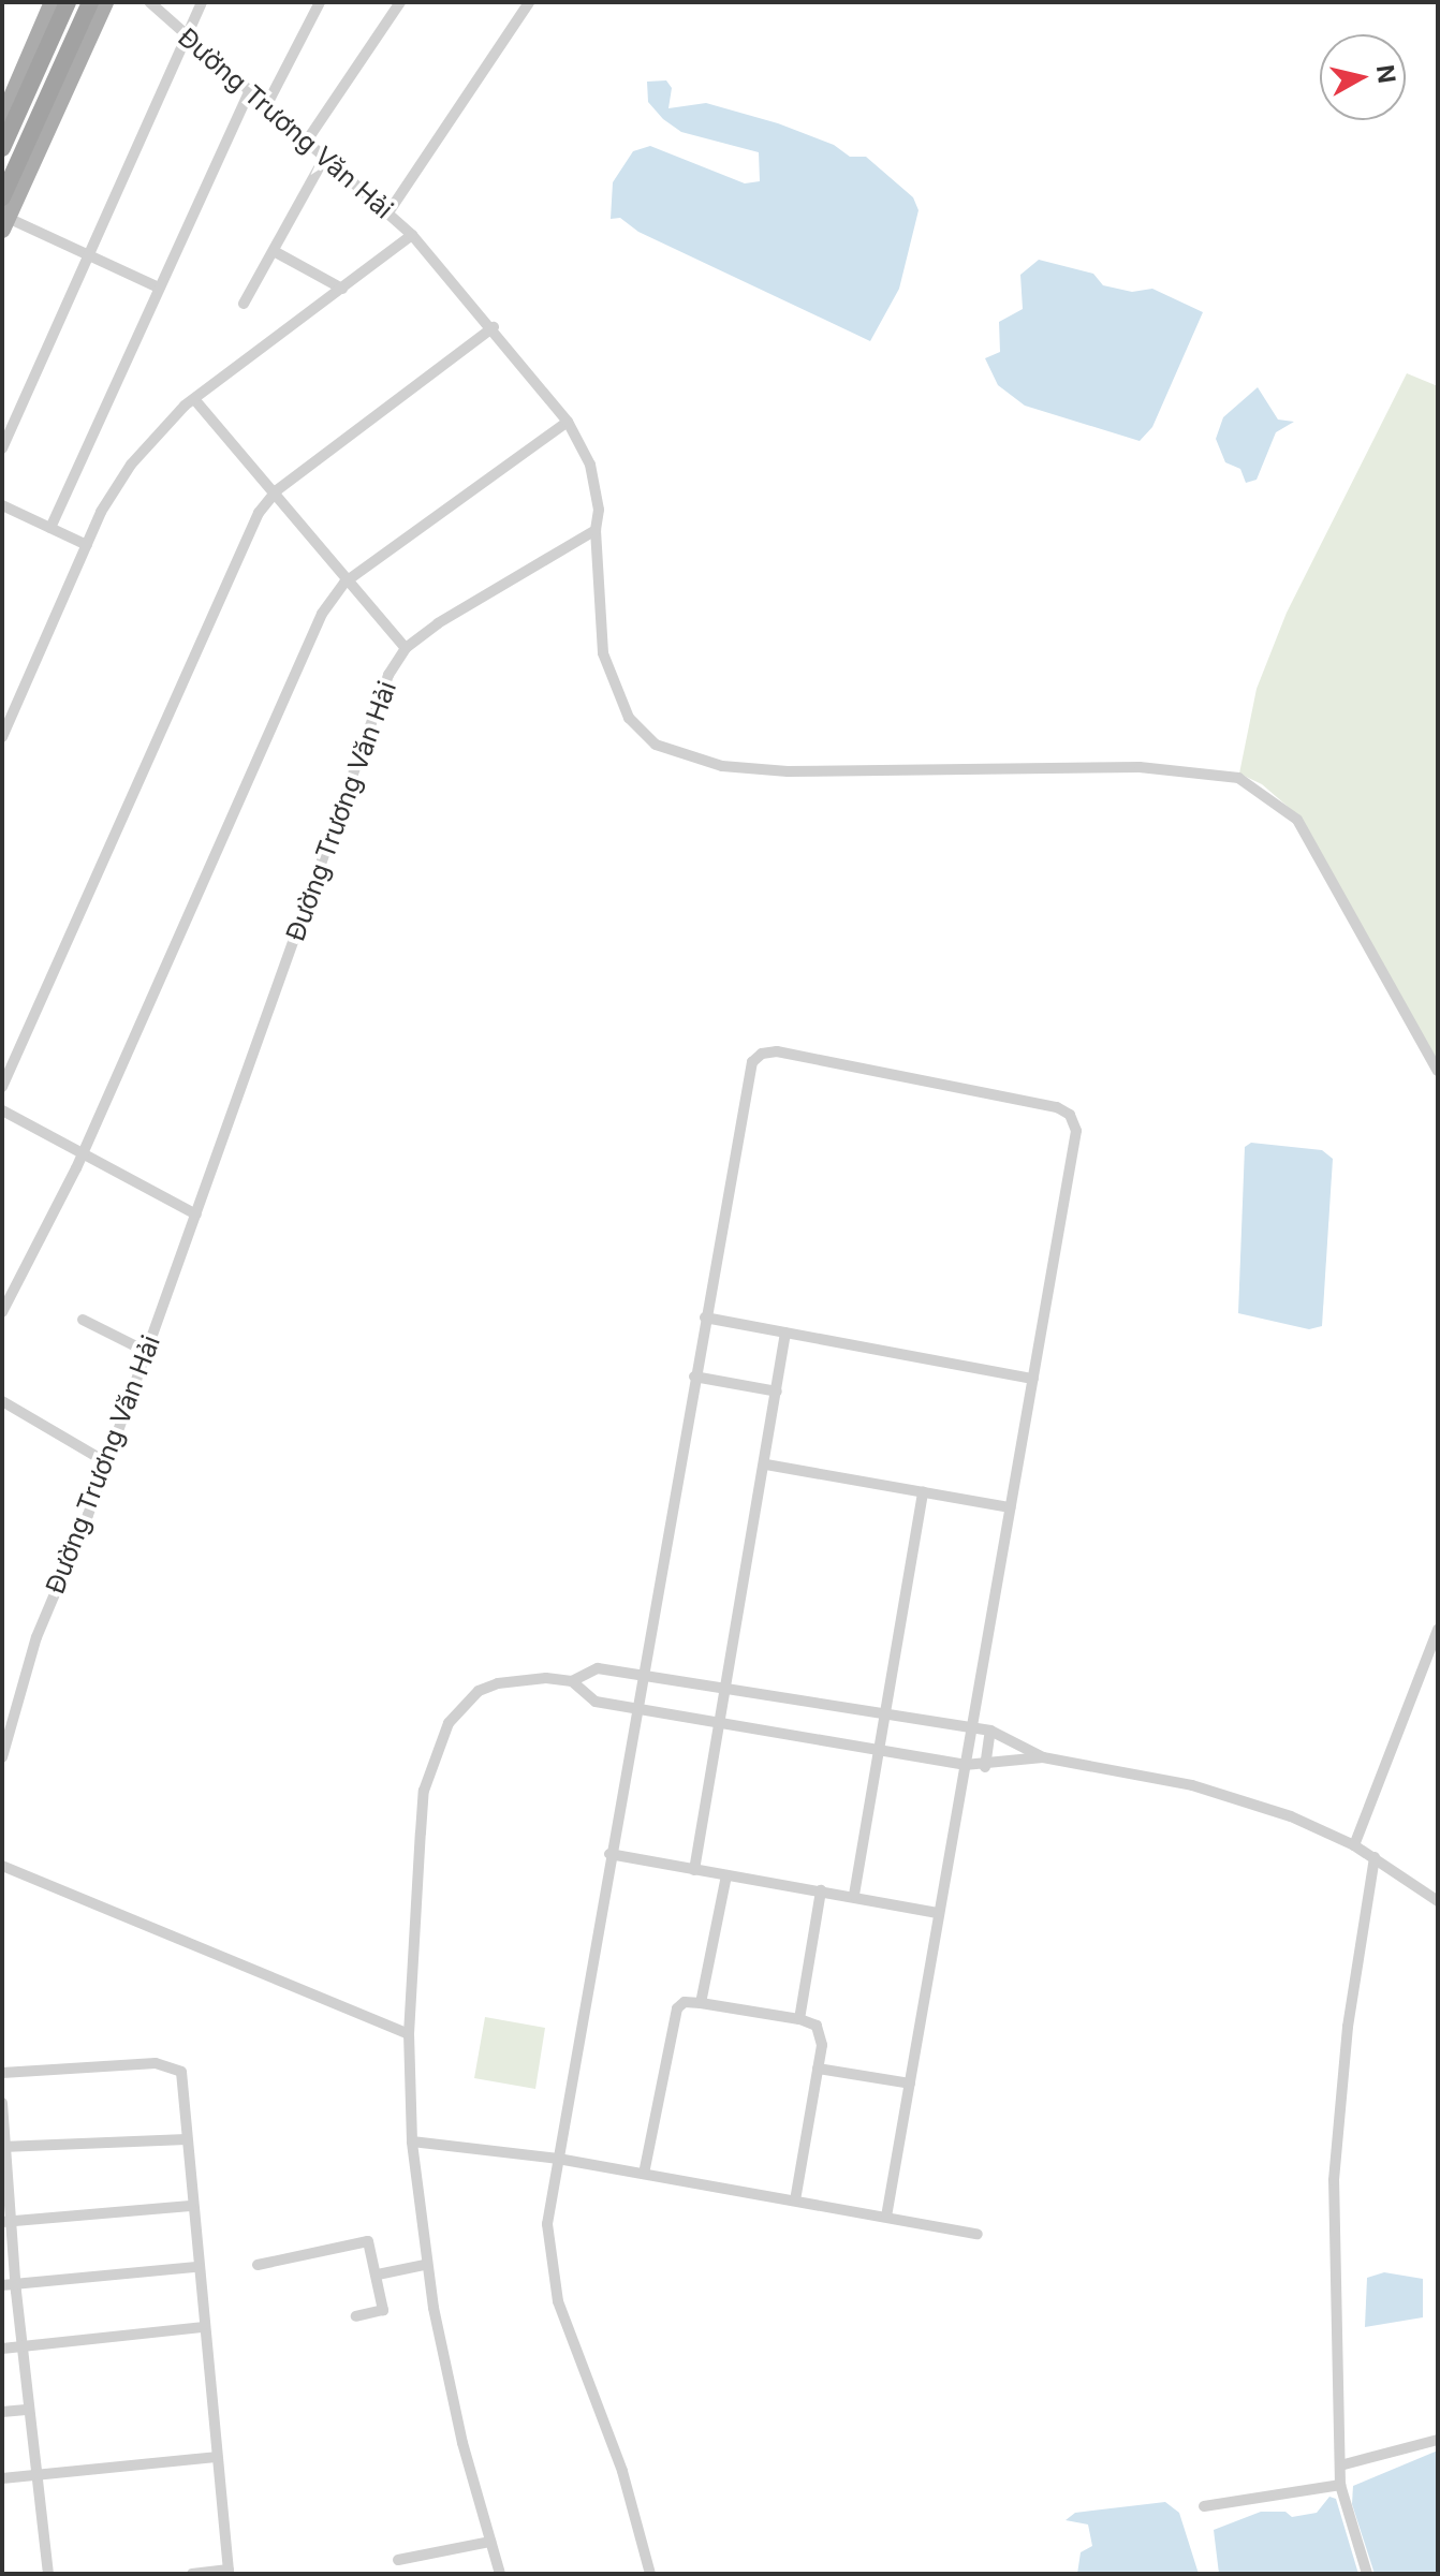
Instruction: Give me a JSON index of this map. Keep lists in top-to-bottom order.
{
  "streets": {
    "street": ["Đường Trương Văn Hải"]
  },
  "north": "right"
}
